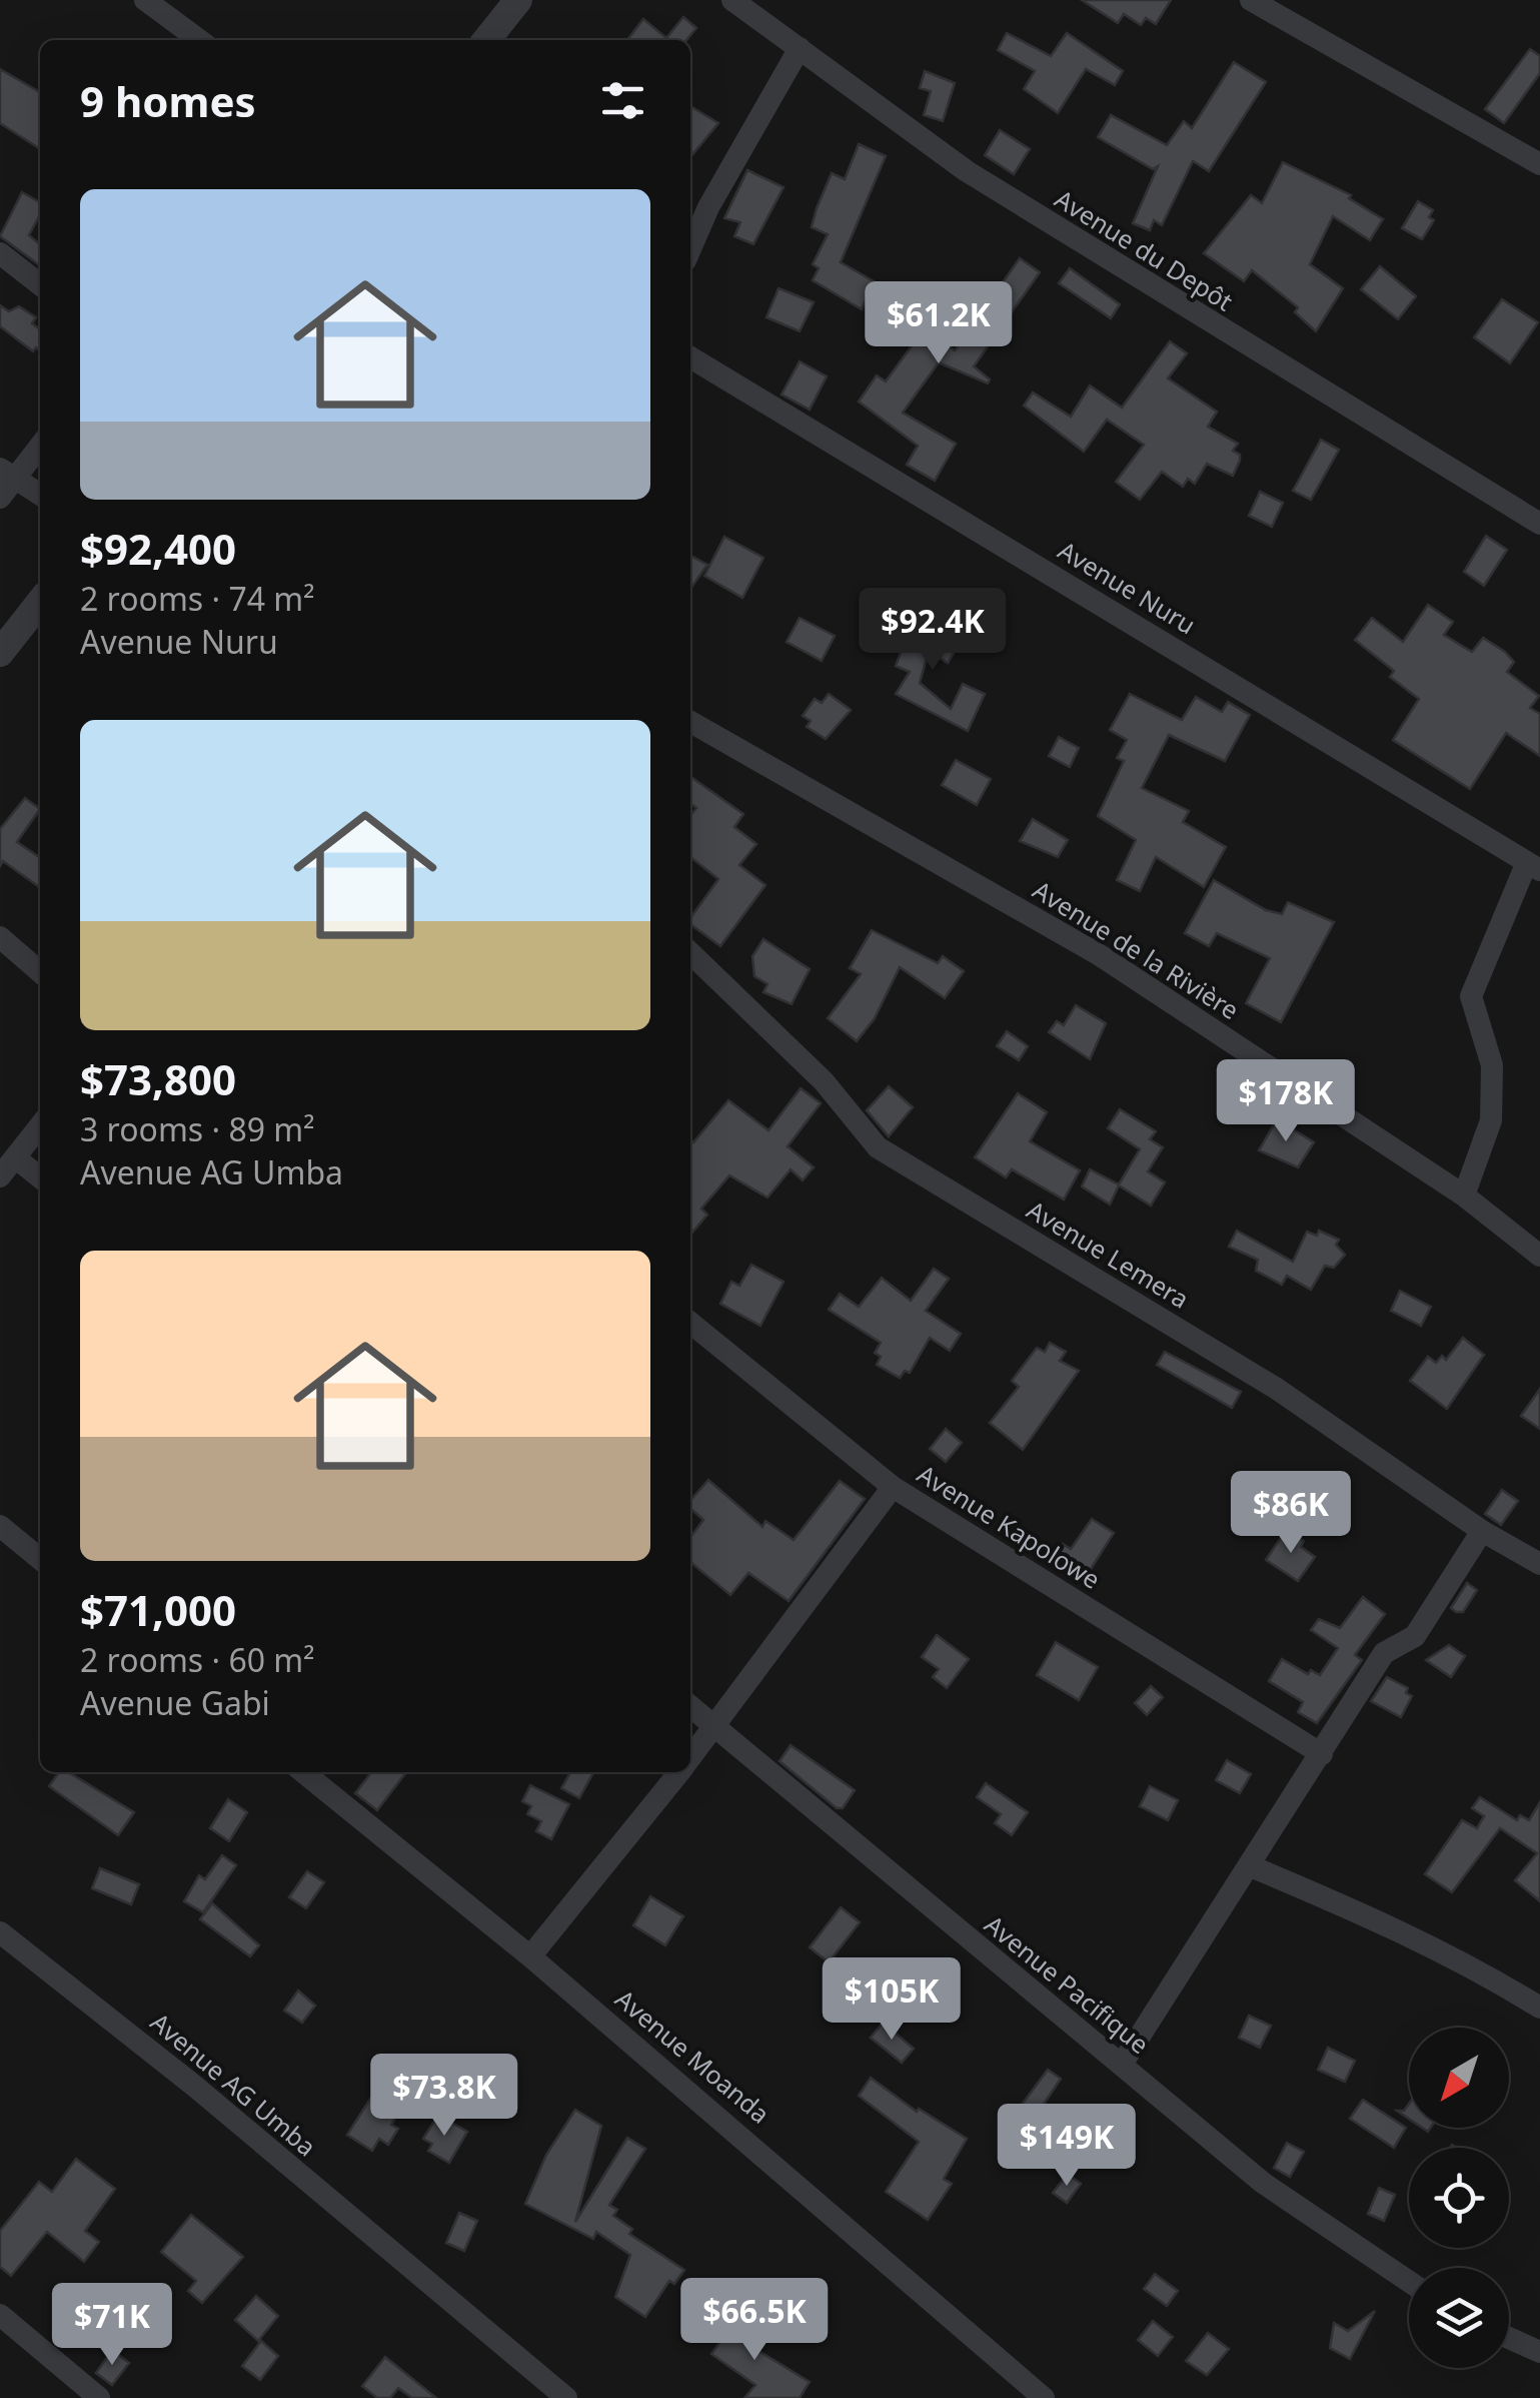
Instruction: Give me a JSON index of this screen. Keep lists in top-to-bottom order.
{
  "streets": {
    "street": [
      "Avenue du Depôt",
      "Avenue Nuru",
      "Avenue de la Rivière",
      "Avenue Lemera",
      "Avenue Kapolowe",
      "Avenue Pacifique",
      "Avenue Moanda",
      "Avenue AG Umba"
    ]
  },
  "north": "bottom left",
  "page": {
    "heading": "9 homes",
    "list": [
      {
        "name": "$92,400",
        "note": "2 rooms · 74 m² · Avenue Nuru"
      },
      {
        "name": "$73,800",
        "note": "3 rooms · 89 m² · Avenue AG Umba"
      },
      {
        "name": "$71,000",
        "note": "2 rooms · 60 m² · Avenue Gabi"
      }
    ],
    "price": [
      "$61.2K",
      "$92.4K",
      "$178K",
      "$86K",
      "$105K",
      "$73.8K",
      "$149K",
      "$66.5K",
      "$71K"
    ]
  }
}
